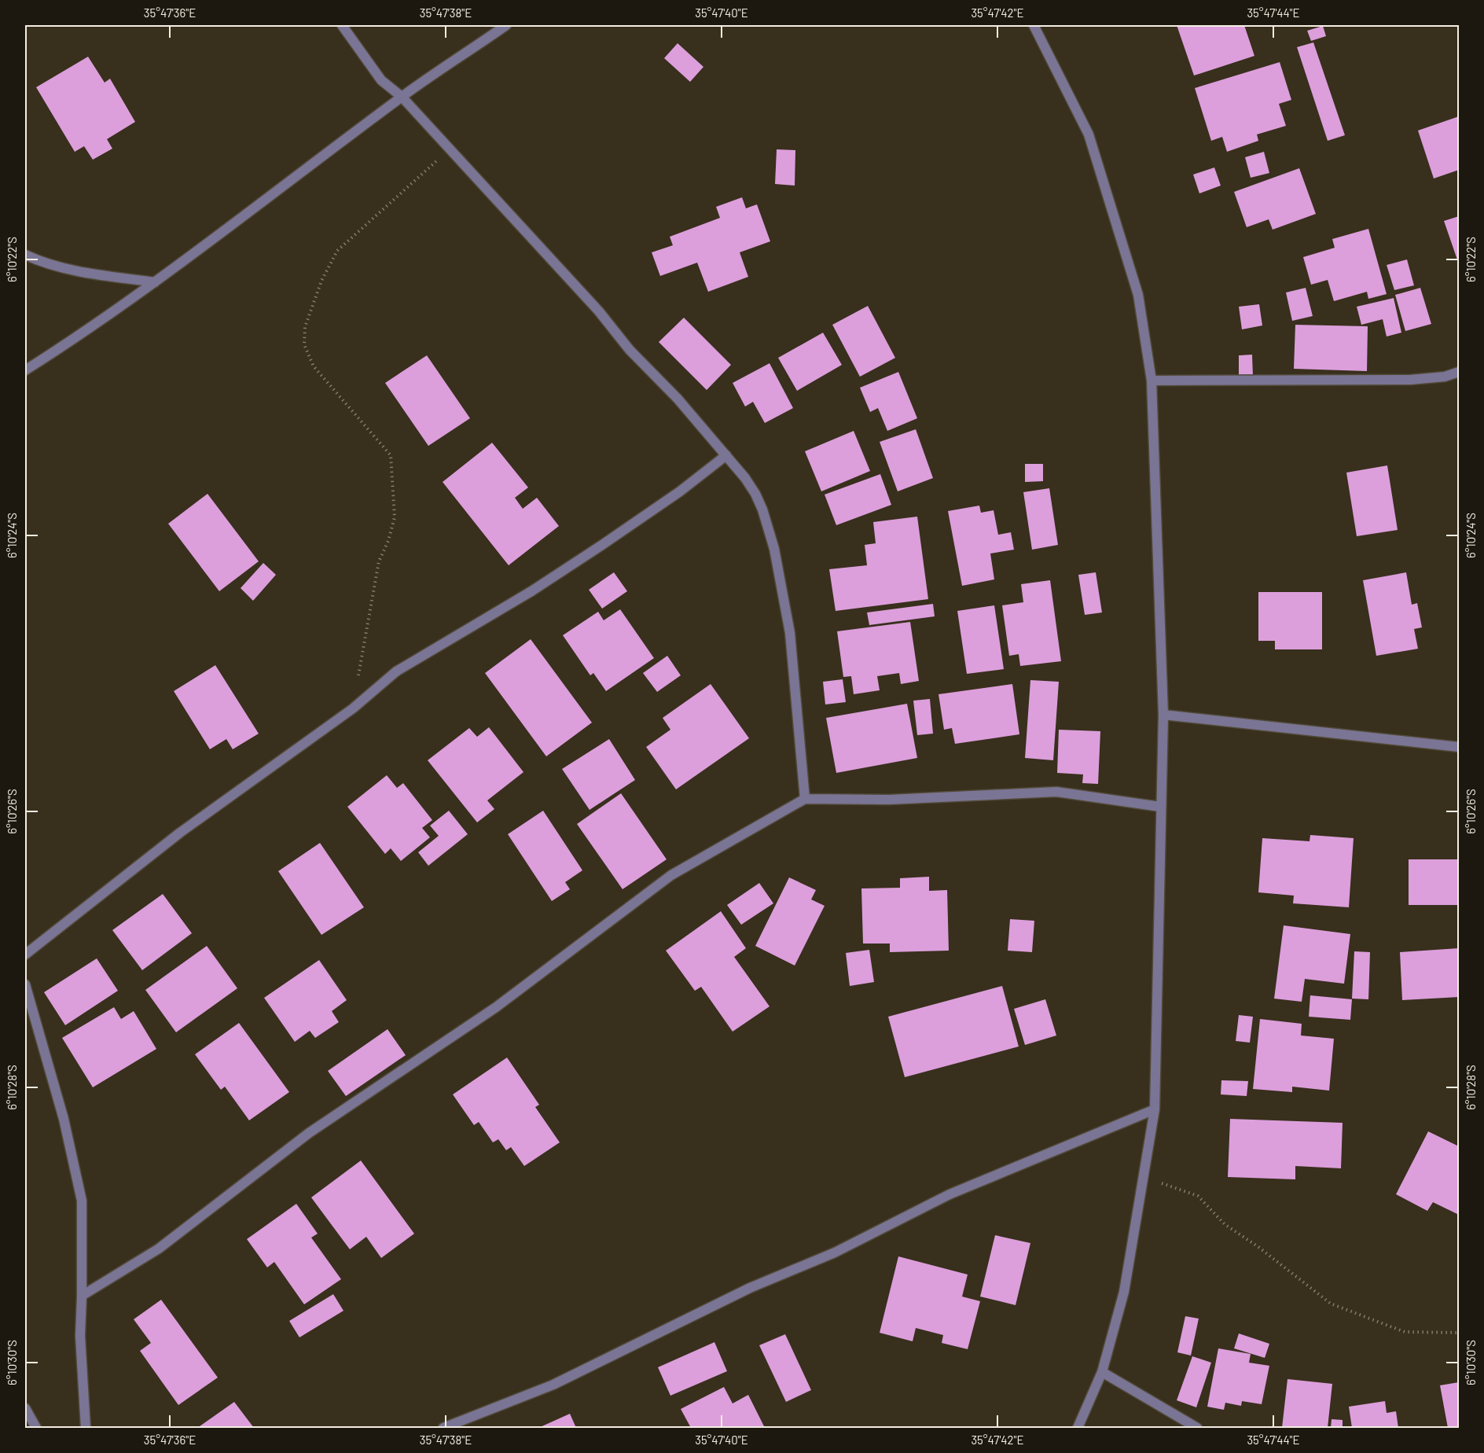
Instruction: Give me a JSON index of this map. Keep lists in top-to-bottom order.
{
  "coordinates": [
    "35°47'36\"E",
    "35°47'38\"E",
    "35°47'40\"E",
    "35°47'42\"E",
    "35°47'44\"E",
    "6°10'22\"S",
    "6°10'24\"S",
    "6°10'26\"S",
    "6°10'28\"S",
    "6°10'30\"S"
  ]
}
